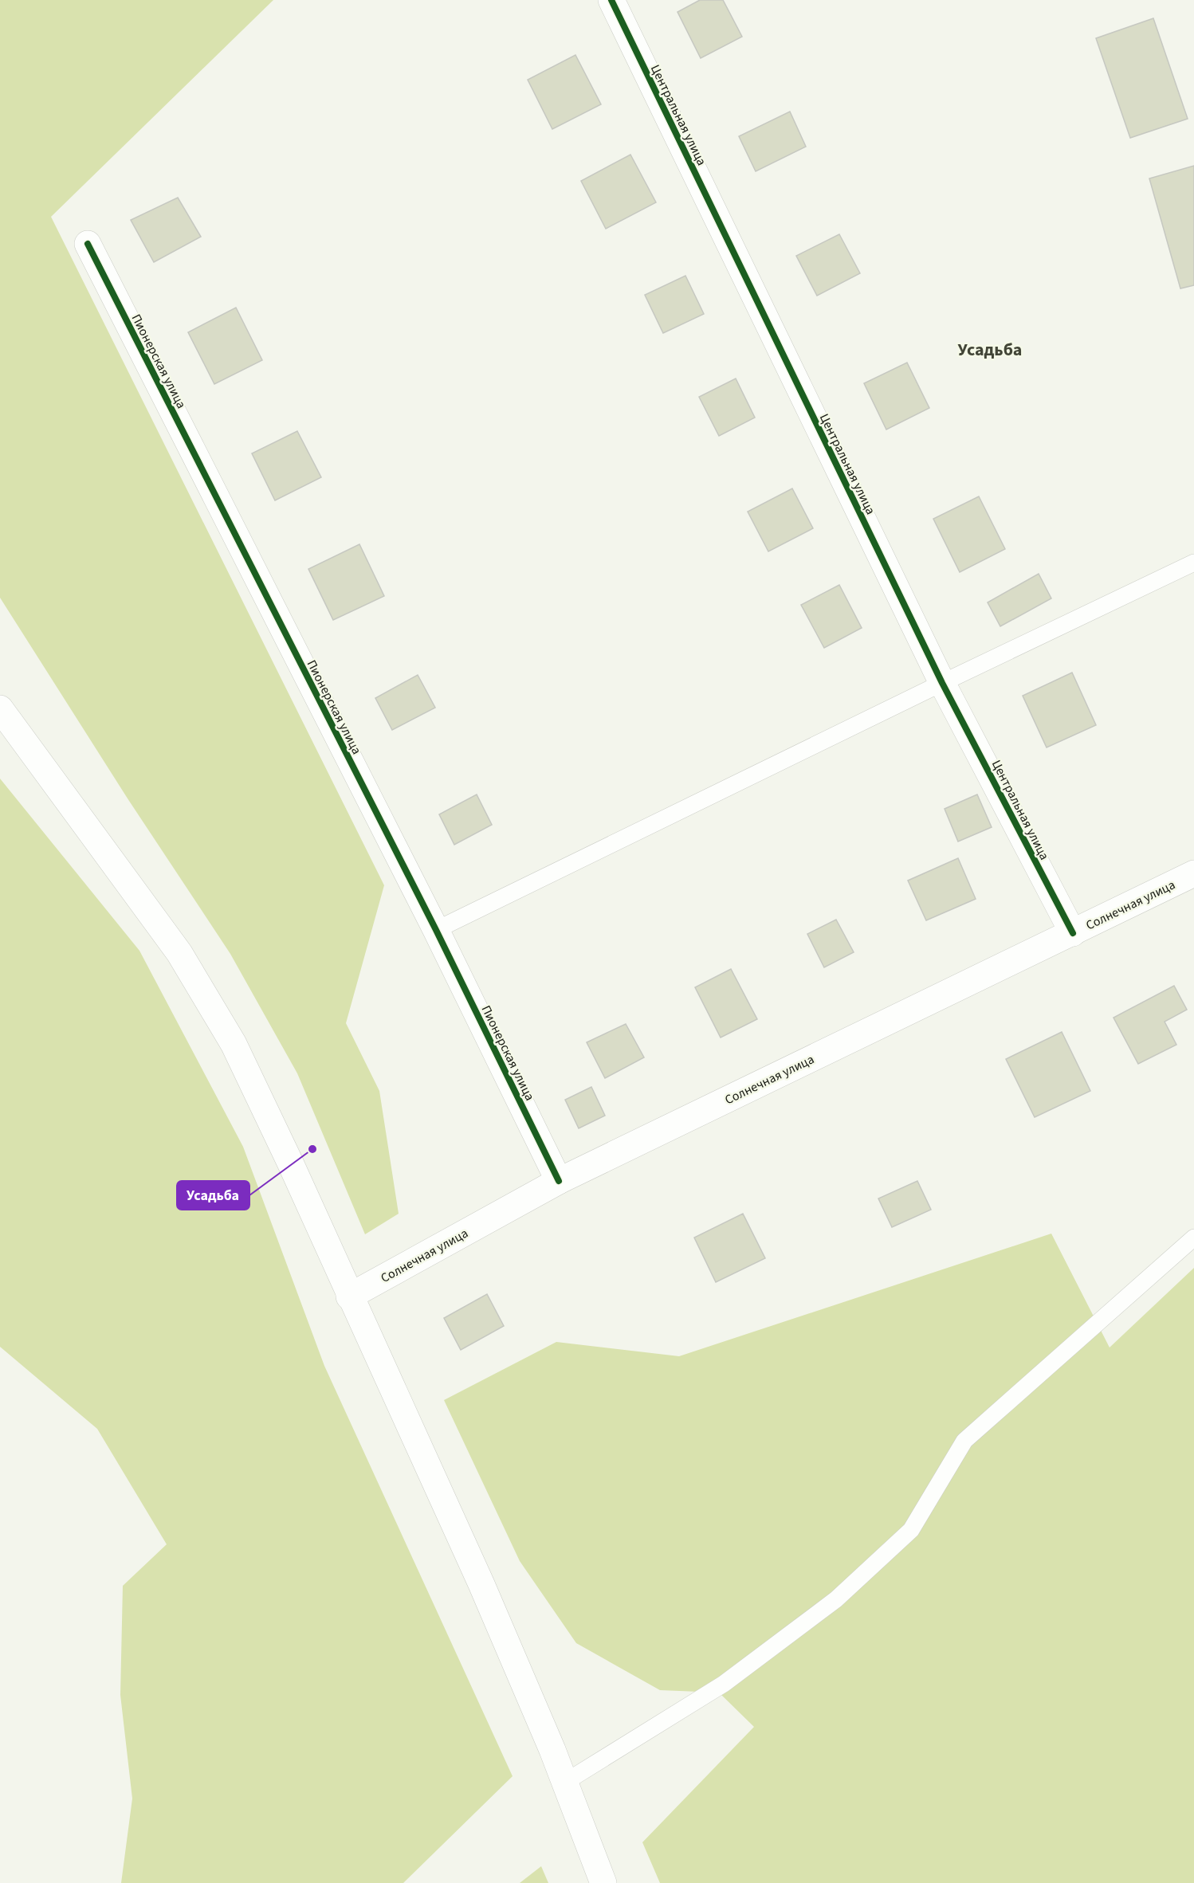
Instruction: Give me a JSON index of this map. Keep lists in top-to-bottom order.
{
  "streets": {
    "street": ["Центральная улица", "Пионерская улица", "Солнечная улица"]
  },
  "crossings": [
    ["Центральная улица", "Солнечная улица"],
    ["Пионерская улица", "Солнечная улица"]
  ],
  "districts": ["Усадьба"],
  "places": ["Усадьба"]
}
